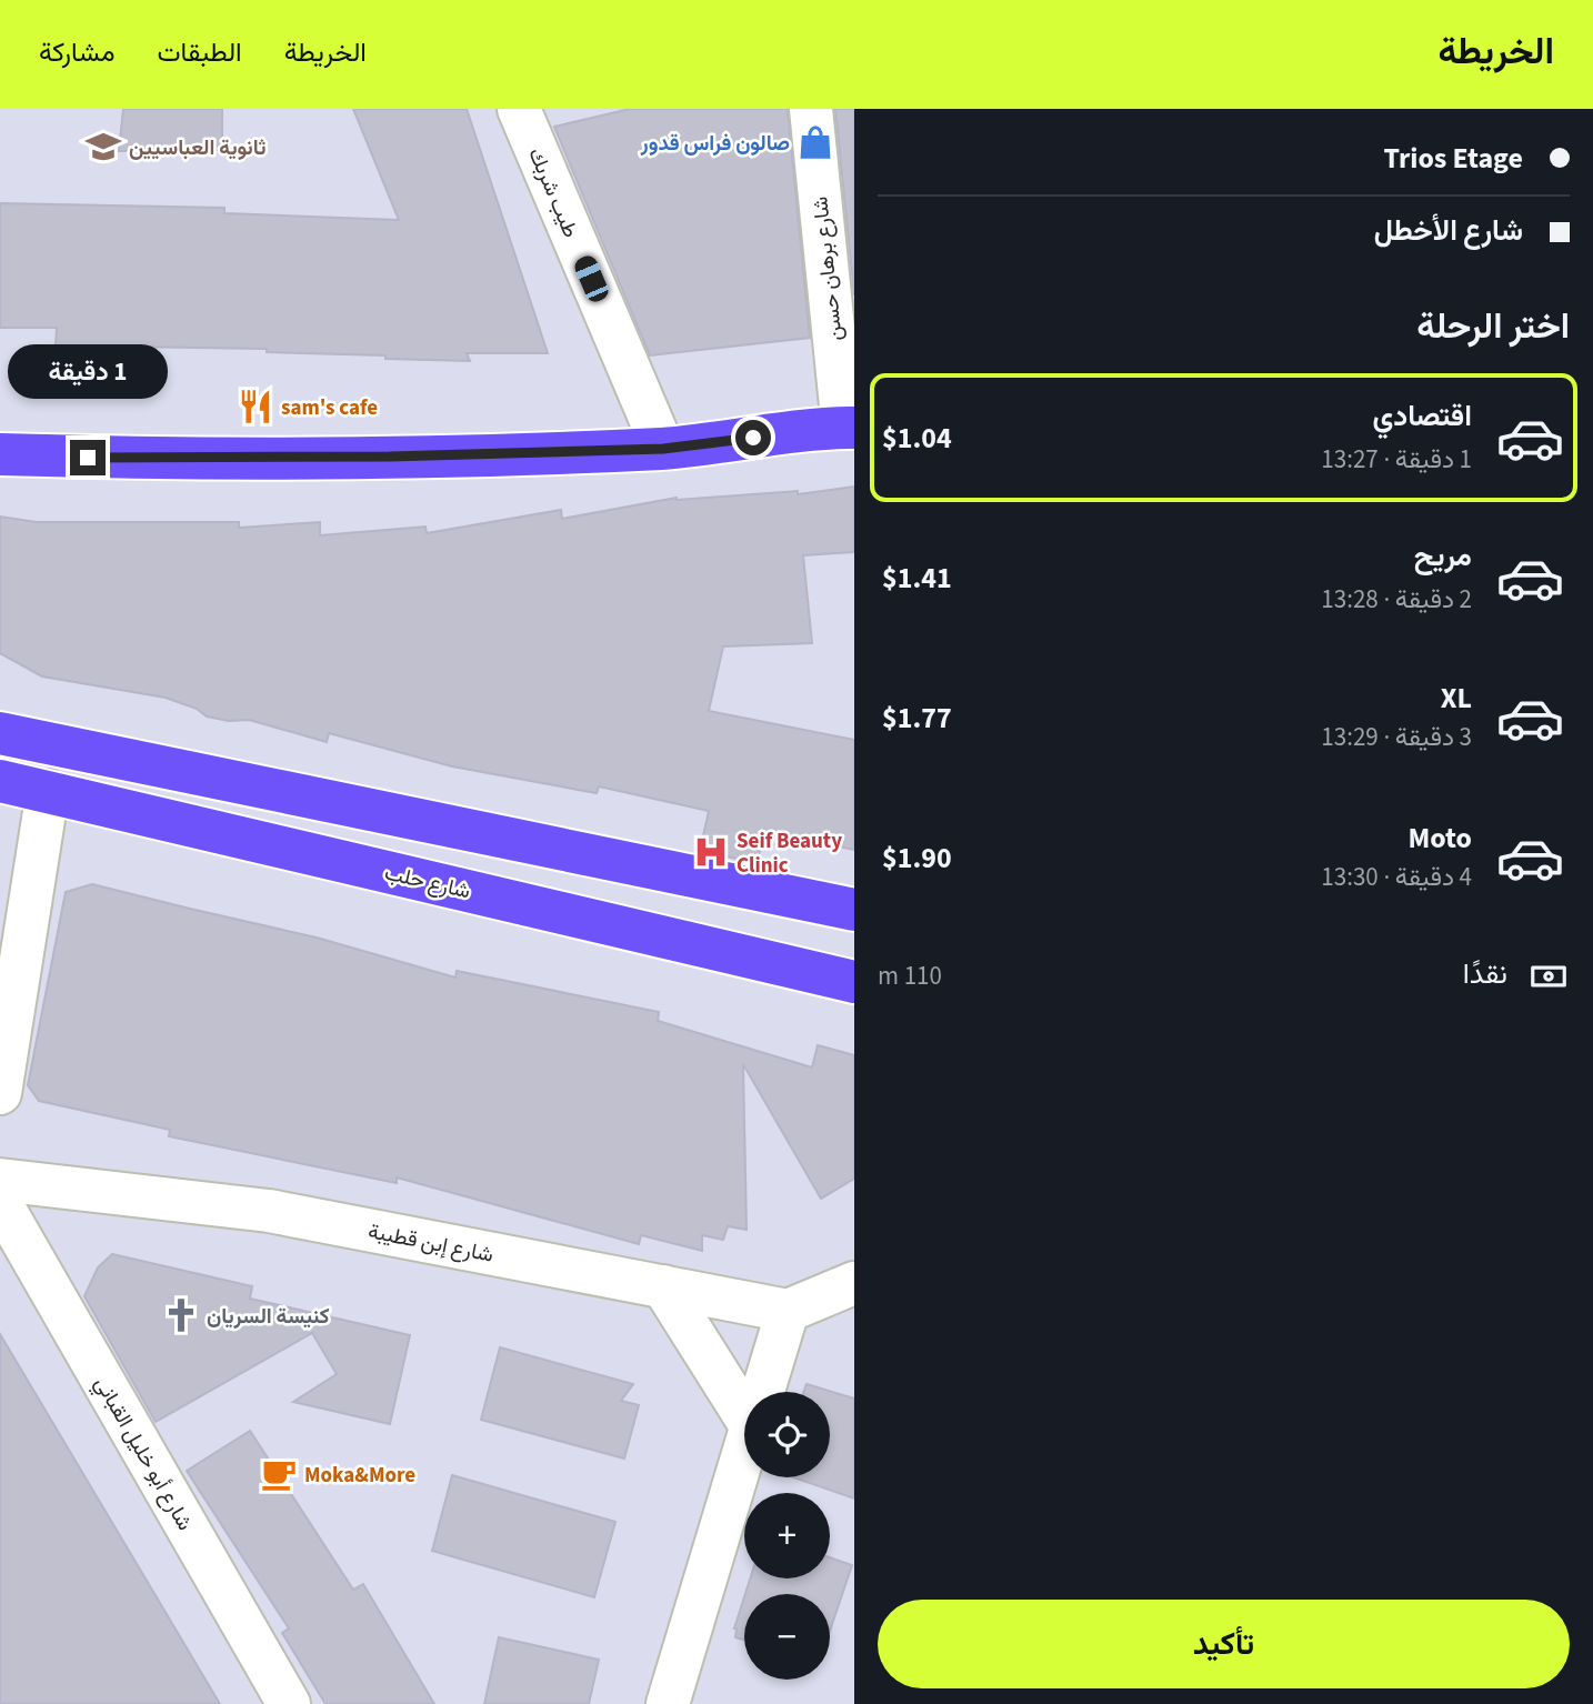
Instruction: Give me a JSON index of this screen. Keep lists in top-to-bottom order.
{
  "streets": {
    "main road": ["شارع حلب"],
    "street": [
      "طيب شربك",
      "شارع برهان حسن",
      "شارع إبن قطيبة",
      "شارع أبو خليل القباني"
    ]
  },
  "places": {
    "shop": ["صالون فراس قدور"],
    "school or university": ["ثانوية العباسيين"],
    "restaurant": ["sam's cafe"],
    "hospital": ["Seif Beauty Clinic"],
    "church": ["كنيسة السريان"],
    "cafe": ["Moka&More"]
  },
  "page": {
    "header": "الخريطة",
    "nav": ["الخريطة", "الطبقات", "مشاركة"],
    "banner": ["Trios Etage", "شارع الأخطل"],
    "heading": "اختر الرحلة",
    "bubble": "1 دقيقة",
    "list": [
      {
        "name": "اقتصادي",
        "note": "1 دقيقة · 13:27",
        "value": "$1.04"
      },
      {
        "name": "مريح",
        "note": "2 دقيقة · 13:28",
        "value": "$1.41"
      },
      {
        "name": "XL",
        "note": "3 دقيقة · 13:29",
        "value": "$1.77"
      },
      {
        "name": "Moto",
        "note": "4 دقيقة · 13:30",
        "value": "$1.90"
      }
    ],
    "pay": ["نقدًا", "110 m"],
    "map_buttons": ["+", "−"],
    "buttons": "تأكيد"
  }
}
